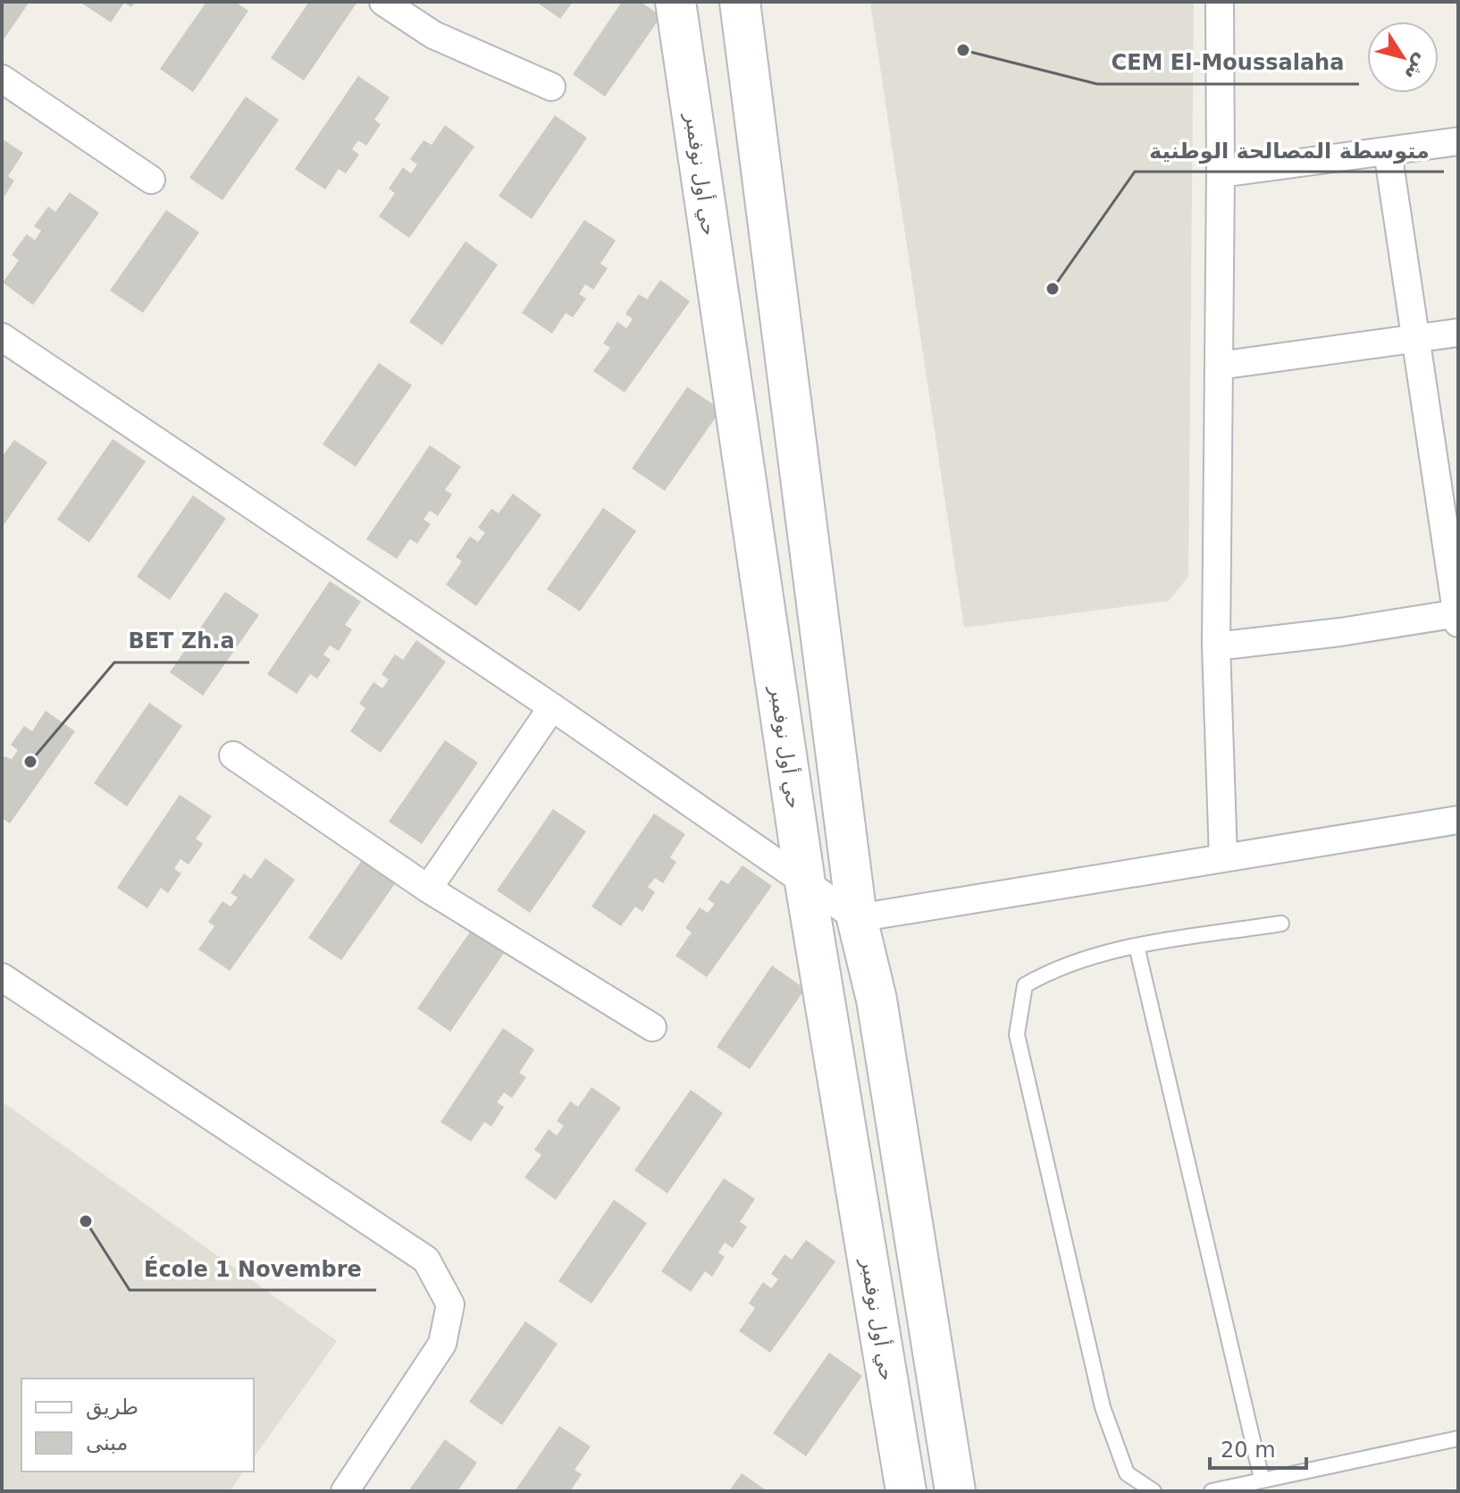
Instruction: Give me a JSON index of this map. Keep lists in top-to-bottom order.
{
  "streets": {
    "street": ["حي أول نوفمبر"]
  },
  "places": [
    "CEM El-Moussalaha",
    "متوسطة المصالحة الوطنية",
    "BET Zh.a",
    "École 1 Novembre"
  ],
  "legend": ["طريق", "مبنى"],
  "scale_bar": "20 m",
  "north": "bottom right"
}
